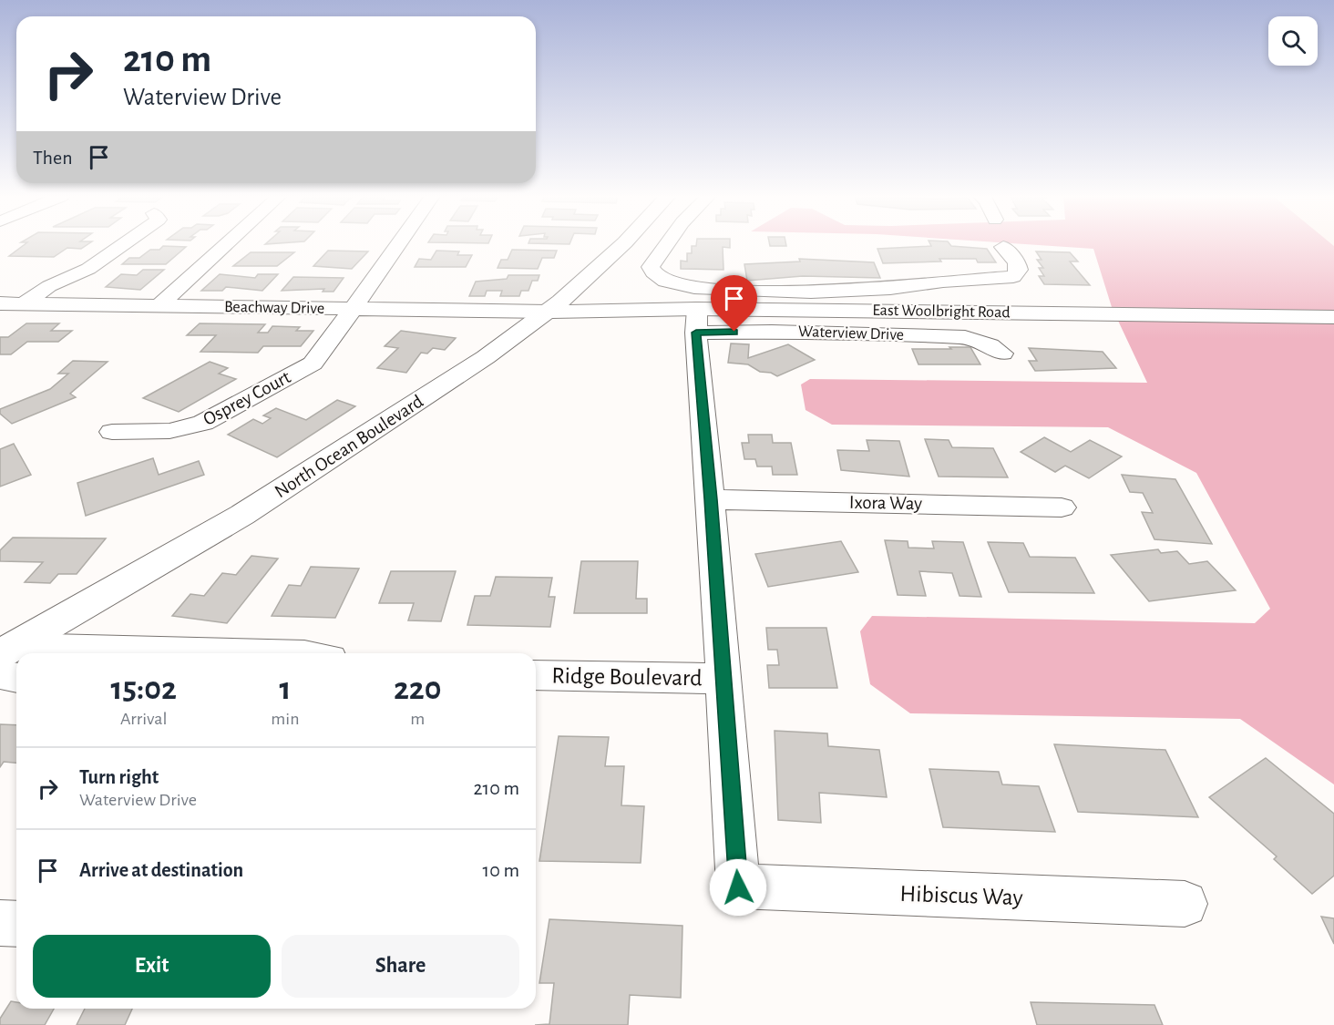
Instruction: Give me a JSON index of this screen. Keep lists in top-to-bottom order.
{
  "streets": {
    "main road": ["East Woolbright Road", "North Ocean Boulevard"],
    "street": [
      "Beachway Drive",
      "Waterview Drive",
      "Osprey Court",
      "Ixora Way",
      "Ridge Boulevard",
      "Hibiscus Way"
    ]
  },
  "crossings": [
    ["Beachway Drive", "East Woolbright Road"],
    ["Beachway Drive", "Osprey Court"],
    ["Beachway Drive", "North Ocean Boulevard"],
    ["East Woolbright Road", "Waterview Drive"],
    ["East Woolbright Road", "North Ocean Boulevard"],
    ["Ridge Boulevard", "Hibiscus Way"]
  ],
  "page": {
    "turn": ["210 m", "Waterview Drive"],
    "then": "Then",
    "eta": [
      "15:02",
      "Arrival",
      "1",
      "min",
      "220",
      "m"
    ],
    "list": [
      {
        "name": "Turn right",
        "note": "Waterview Drive",
        "value": "210 m"
      },
      {
        "name": "Arrive at destination",
        "value": "10 m"
      }
    ],
    "buttons": ["Exit", "Share"]
  }
}
